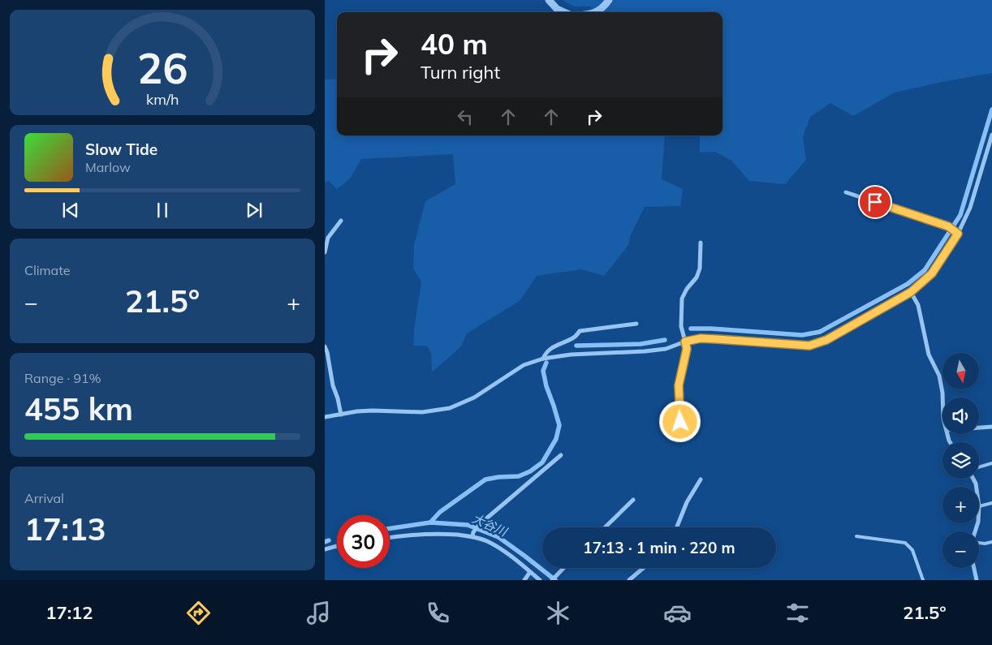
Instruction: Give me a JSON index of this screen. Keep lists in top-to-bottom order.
{
  "water": ["大谷川"],
  "north": "bottom",
  "page": {
    "turn": ["40 m", "Turn right"],
    "song": ["Slow Tide", "Marlow"],
    "tile": [
      "Climate",
      ["Range · 91%", "455 km"],
      ["Arrival", "17:13"]
    ],
    "heat": ["−", "21.5°", "+"],
    "map_buttons": ["+", "−"],
    "limit": "30",
    "trip": "17:13 · 1 min · 220 m",
    "tabs": ["17:12", "21.5°"],
    "gauge": ["26", "km/h"]
  }
}
